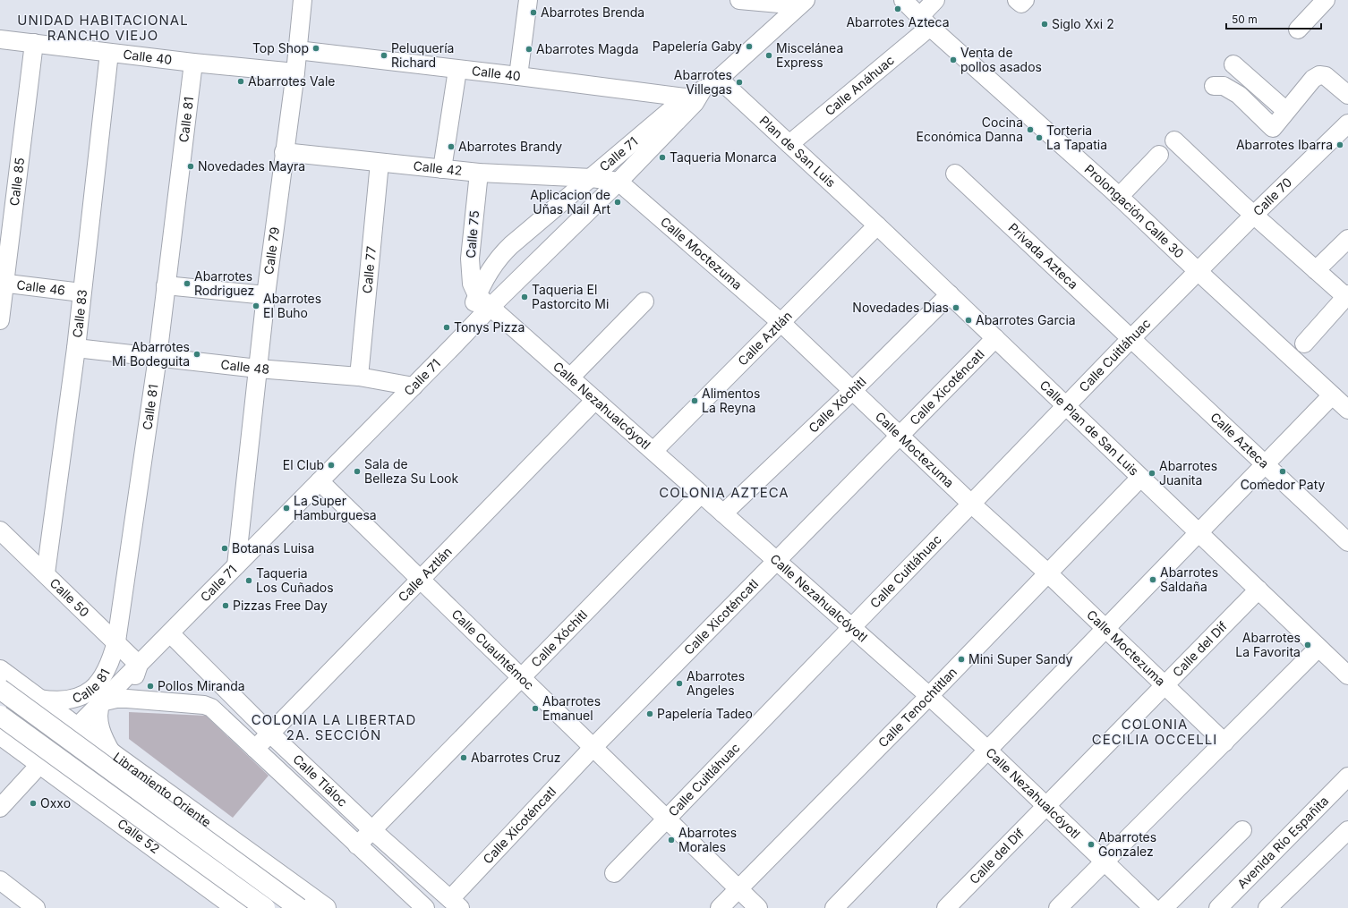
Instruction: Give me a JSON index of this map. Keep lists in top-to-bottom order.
{
  "streets": {
    "main road": ["Libramiento Oriente", "Calle 52"],
    "street": [
      "Calle 40",
      "Calle Anáhuac",
      "Calle 81",
      "Plan de San Luis",
      "Calle 71",
      "Calle 42",
      "Calle 85",
      "Calle 70",
      "Prolongación Calle 30",
      "Calle 75",
      "Calle 79",
      "Calle Moctezuma",
      "Privada Azteca",
      "Calle 77",
      "Calle 46",
      "Calle 83",
      "Calle Aztlán",
      "Calle Cuitláhuac",
      "Calle 48",
      "Calle Xicoténcatl",
      "Calle Xóchitl",
      "Calle Nezahualcóyotl",
      "Calle Plan de San Luis",
      "Calle Azteca",
      "Calle 50",
      "Calle Cuauhtémoc",
      "Calle del Dif",
      "Calle Tenochtitlan",
      "Calle Tláloc",
      "Avenida Río Españita"
    ]
  },
  "crossings": [
    ["Calle 40", "Calle 81"],
    ["Calle 40", "Calle 71"],
    ["Calle 40", "Calle 85"],
    ["Calle 40", "Calle 79"],
    ["Calle 40", "Calle 83"],
    ["Calle Anáhuac", "Plan de San Luis"],
    ["Calle Anáhuac", "Prolongación Calle 30"],
    ["Calle 81", "Calle 48"],
    ["Calle 81", "Calle 50"],
    ["Calle 81", "Libramiento Oriente"],
    ["Plan de San Luis", "Calle 71"],
    ["Plan de San Luis", "Calle Aztlán"],
    ["Plan de San Luis", "Calle Plan de San Luis"],
    ["Calle 71", "Calle 42"],
    ["Calle 71", "Calle 75"],
    ["Calle 71", "Calle 79"],
    ["Calle 71", "Calle Moctezuma"],
    ["Calle 71", "Calle 48"],
    ["Calle 71", "Calle Nezahualcóyotl"],
    ["Calle 71", "Calle 50"],
    ["Calle 71", "Calle Cuauhtémoc"],
    ["Calle 71", "Calle Tláloc"],
    ["Calle 71", "Libramiento Oriente"],
    ["Calle 71", "Calle 52"],
    ["Calle 42", "Calle 75"],
    ["Calle 42", "Calle 79"],
    ["Calle 42", "Calle 77"],
    ["Calle 85", "Calle 46"],
    ["Calle 70", "Prolongación Calle 30"],
    ["Calle 70", "Calle Cuitláhuac"],
    ["Prolongación Calle 30", "Calle Cuitláhuac"],
    ["Calle 75", "Calle Nezahualcóyotl"],
    ["Calle 79", "Calle 48"],
    ["Calle Moctezuma", "Calle Aztlán"],
    ["Calle Moctezuma", "Calle Cuitláhuac"],
    ["Calle Moctezuma", "Calle Xicoténcatl"],
    ["Calle Moctezuma", "Calle Xóchitl"],
    ["Calle Moctezuma", "Calle del Dif"],
    ["Calle Moctezuma", "Calle Tenochtitlan"],
    ["Privada Azteca", "Calle Cuitláhuac"],
    ["Privada Azteca", "Calle Azteca"],
    ["Calle 77", "Calle 48"],
    ["Calle 46", "Calle 83"],
    ["Calle 83", "Calle 48"],
    ["Calle 83", "Calle 50"],
    ["Calle Aztlán", "Calle Nezahualcóyotl"],
    ["Calle Aztlán", "Calle Plan de San Luis"],
    ["Calle Aztlán", "Calle Cuauhtémoc"],
    ["Calle Aztlán", "Calle Tláloc"],
    ["Calle Cuitláhuac", "Calle Nezahualcóyotl"],
    ["Calle Cuitláhuac", "Calle Plan de San Luis"],
    ["Calle Cuitláhuac", "Calle Azteca"],
    ["Calle Cuitláhuac", "Calle Cuauhtémoc"],
    ["Calle Xicoténcatl", "Calle Nezahualcóyotl"],
    ["Calle Xicoténcatl", "Calle Plan de San Luis"],
    ["Calle Xicoténcatl", "Calle Cuauhtémoc"],
    ["Calle Xicoténcatl", "Calle Tláloc"],
    ["Calle Xóchitl", "Calle Nezahualcóyotl"],
    ["Calle Xóchitl", "Calle Plan de San Luis"],
    ["Calle Xóchitl", "Calle Cuauhtémoc"],
    ["Calle Xóchitl", "Calle Tláloc"],
    ["Calle Nezahualcóyotl", "Calle del Dif"],
    ["Calle Nezahualcóyotl", "Calle Tenochtitlan"],
    ["Calle Plan de San Luis", "Calle del Dif"],
    ["Calle Plan de San Luis", "Calle Tenochtitlan"],
    ["Calle Cuauhtémoc", "Calle Tenochtitlan"]
  ],
  "districts": [
    "UNIDAD HABITACIONAL RANCHO VIEJO",
    "COLONIA AZTECA",
    "COLONIA LA LIBERTAD 2A. SECCIÓN",
    "COLONIA CECILIA OCCELLI"
  ],
  "places": [
    "Abarrotes Azteca",
    "Abarrotes Brenda",
    "Siglo Xxi 2",
    "Papelería Gaby",
    "Top Shop",
    "Abarrotes Magda",
    "Peluquería Richard",
    "Miscelánea Express",
    "Venta de pollos asados",
    "Abarrotes Vale",
    "Abarrotes Villegas",
    "Cocina Económica Danna",
    "Torteria La Tapatia",
    "Abarrotes Ibarra",
    "Abarrotes Brandy",
    "Taqueria Monarca",
    "Novedades Mayra",
    "Aplicacion de Uñas Nail Art",
    "Abarrotes Rodriguez",
    "Taqueria El Pastorcito Mi",
    "Abarrotes El Buho",
    "Novedades Dias",
    "Abarrotes Garcia",
    "Tonys Pizza",
    "Abarrotes Mi Bodeguita",
    "Alimentos La Reyna",
    "El Club",
    "Sala de Belleza Su Look",
    "Comedor Paty",
    "Abarrotes Juanita",
    "La Super Hamburguesa",
    "Botanas Luisa",
    "Abarrotes Saldaña",
    "Taqueria Los Cuñados",
    "Pizzas Free Day",
    "Abarrotes La Favorita",
    "Mini Super Sandy",
    "Abarrotes Angeles",
    "Pollos Miranda",
    "Abarrotes Emanuel",
    "Papelería Tadeo",
    "Abarrotes Cruz",
    "Oxxo",
    "Abarrotes Morales",
    "Abarrotes Gonzalez"
  ],
  "scale_bar": "50 m"
}
